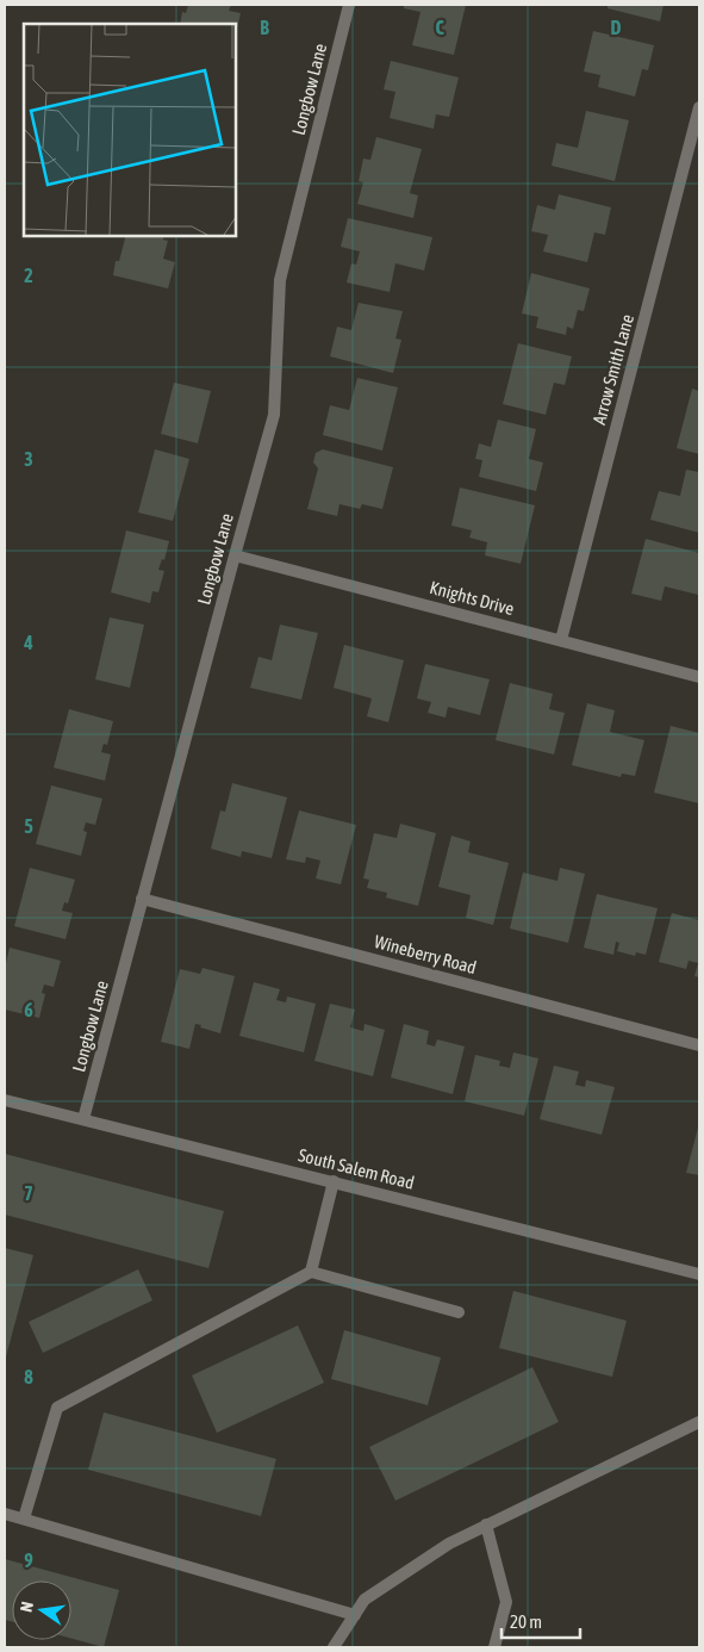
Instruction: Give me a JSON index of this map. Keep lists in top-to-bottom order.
{
  "streets": {
    "street": [
      "Longbow Lane",
      "Arrow Smith Lane",
      "Knights Drive",
      "Wineberry Road",
      "South Salem Road"
    ]
  },
  "crossings": [
    ["Longbow Lane", "Knights Drive"],
    ["Longbow Lane", "Wineberry Road"],
    ["Longbow Lane", "South Salem Road"],
    ["Arrow Smith Lane", "Knights Drive"]
  ],
  "scale_bar": "20 m",
  "north": "left",
  "grid": {
    "columns": ["B", "C", "D"],
    "rows": [
      "2",
      "3",
      "4",
      "5",
      "6",
      "7",
      "8",
      "9"
    ]
  }
}
